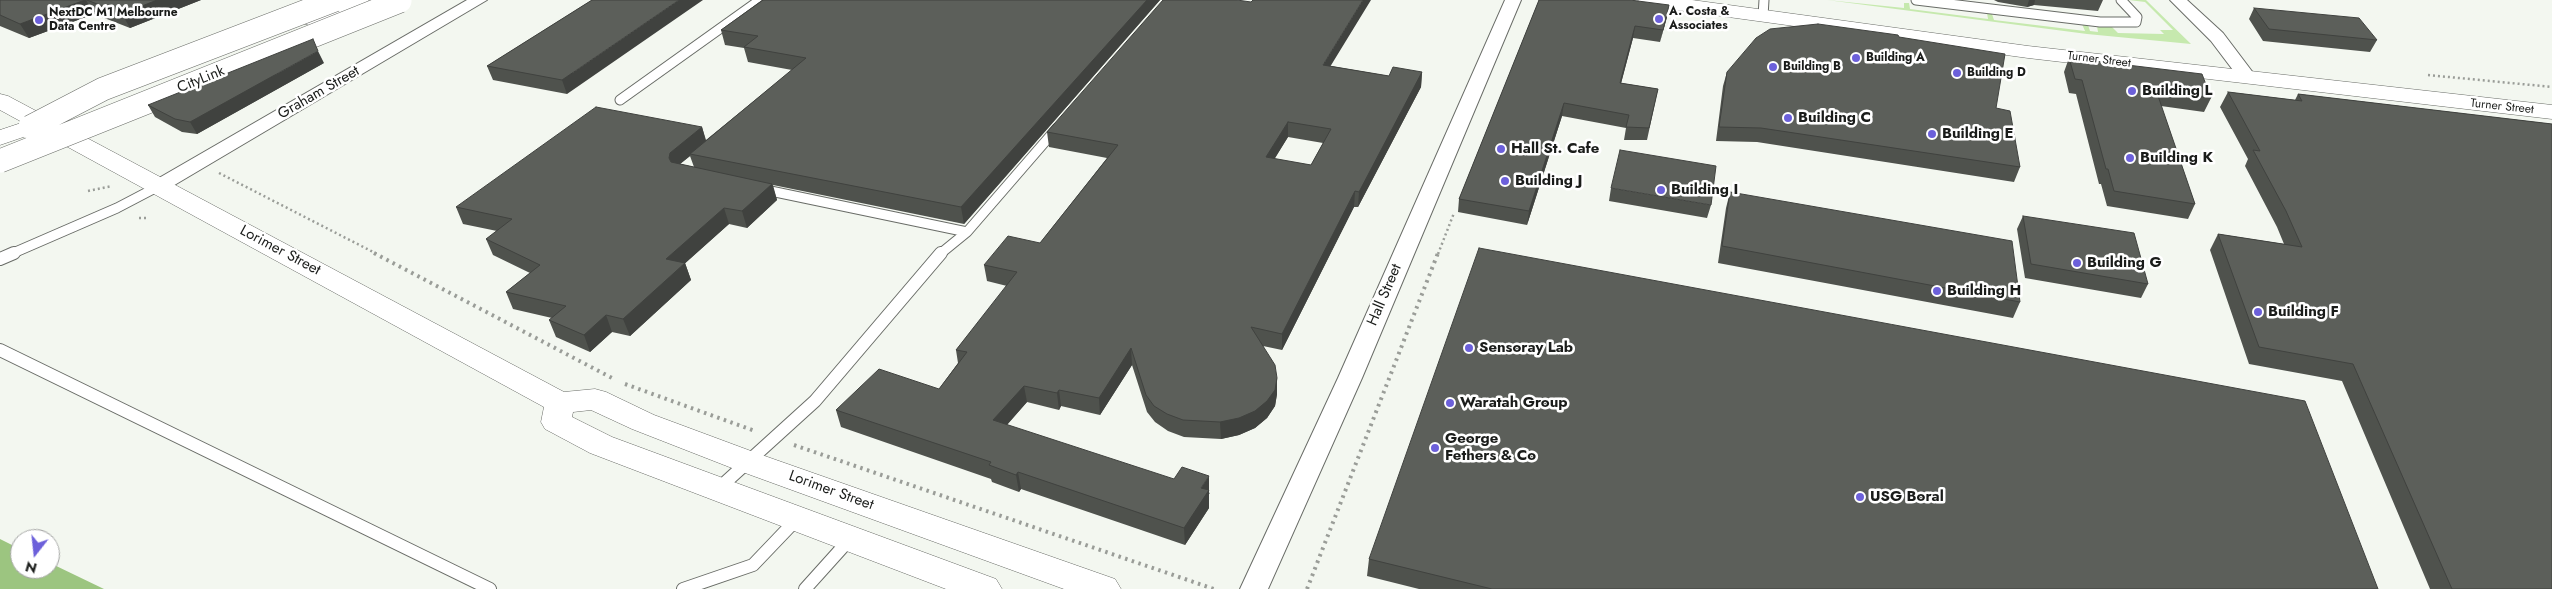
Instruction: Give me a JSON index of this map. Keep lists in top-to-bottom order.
{
  "streets": {
    "main road": ["Turner Street", "CityLink", "Lorimer Street"],
    "street": ["Graham Street", "Hall Street"]
  },
  "crossings": [
    ["Graham Street", "Lorimer Street"]
  ],
  "places": [
    "A. Costa & Associates",
    "NextDC M1 Melbourne Data Centre",
    "Building A",
    "Building B",
    "Building D",
    "Building L",
    "Building C",
    "Building E",
    "Hall St. Cafe",
    "Building K",
    "Building J",
    "Building I",
    "Building G",
    "Building H",
    "Building F",
    "Sensoray Lab",
    "Waratah Group",
    "George Fethers & Co",
    "USG Boral"
  ],
  "north": "bottom"
}
